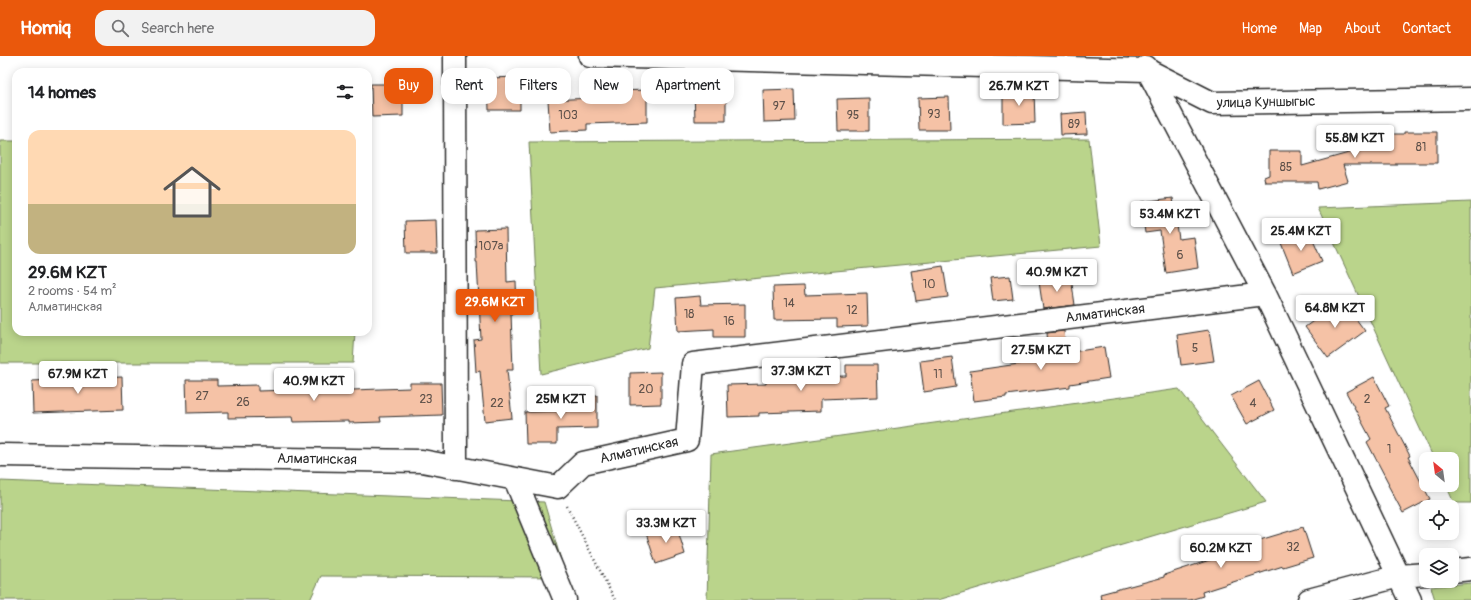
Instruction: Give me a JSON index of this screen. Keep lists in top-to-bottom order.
{
  "streets": {
    "street": ["улица Куншыгыс", "Алматинская"]
  },
  "house_numbers": [
    "97",
    "93",
    "103",
    "95",
    "89",
    "81",
    "85",
    "107а",
    "6",
    "10",
    "14",
    "12",
    "18",
    "16",
    "5",
    "11",
    "20",
    "27",
    "23",
    "2",
    "26",
    "22",
    "4",
    "1",
    "32"
  ],
  "north": "top left",
  "page": {
    "header": "Homiq",
    "search": "Search here",
    "nav": [
      "Home",
      "Map",
      "About",
      "Contact"
    ],
    "chip": [
      "Buy",
      "Rent",
      "Filters",
      "New",
      "Apartment"
    ],
    "heading": "14 homes",
    "price": [
      "26.7M KZT",
      "55.8M KZT",
      "53.4M KZT",
      "25.4M KZT",
      "40.9M KZT",
      "29.6M KZT",
      "64.8M KZT",
      "27.5M KZT",
      "37.3M KZT",
      "67.9M KZT",
      "40.9M KZT",
      "25M KZT",
      "33.3M KZT",
      "60.2M KZT"
    ],
    "list": [
      {
        "name": "29.6M KZT",
        "note": "2 rooms · 54 m² · Алматинская"
      }
    ]
  }
}
